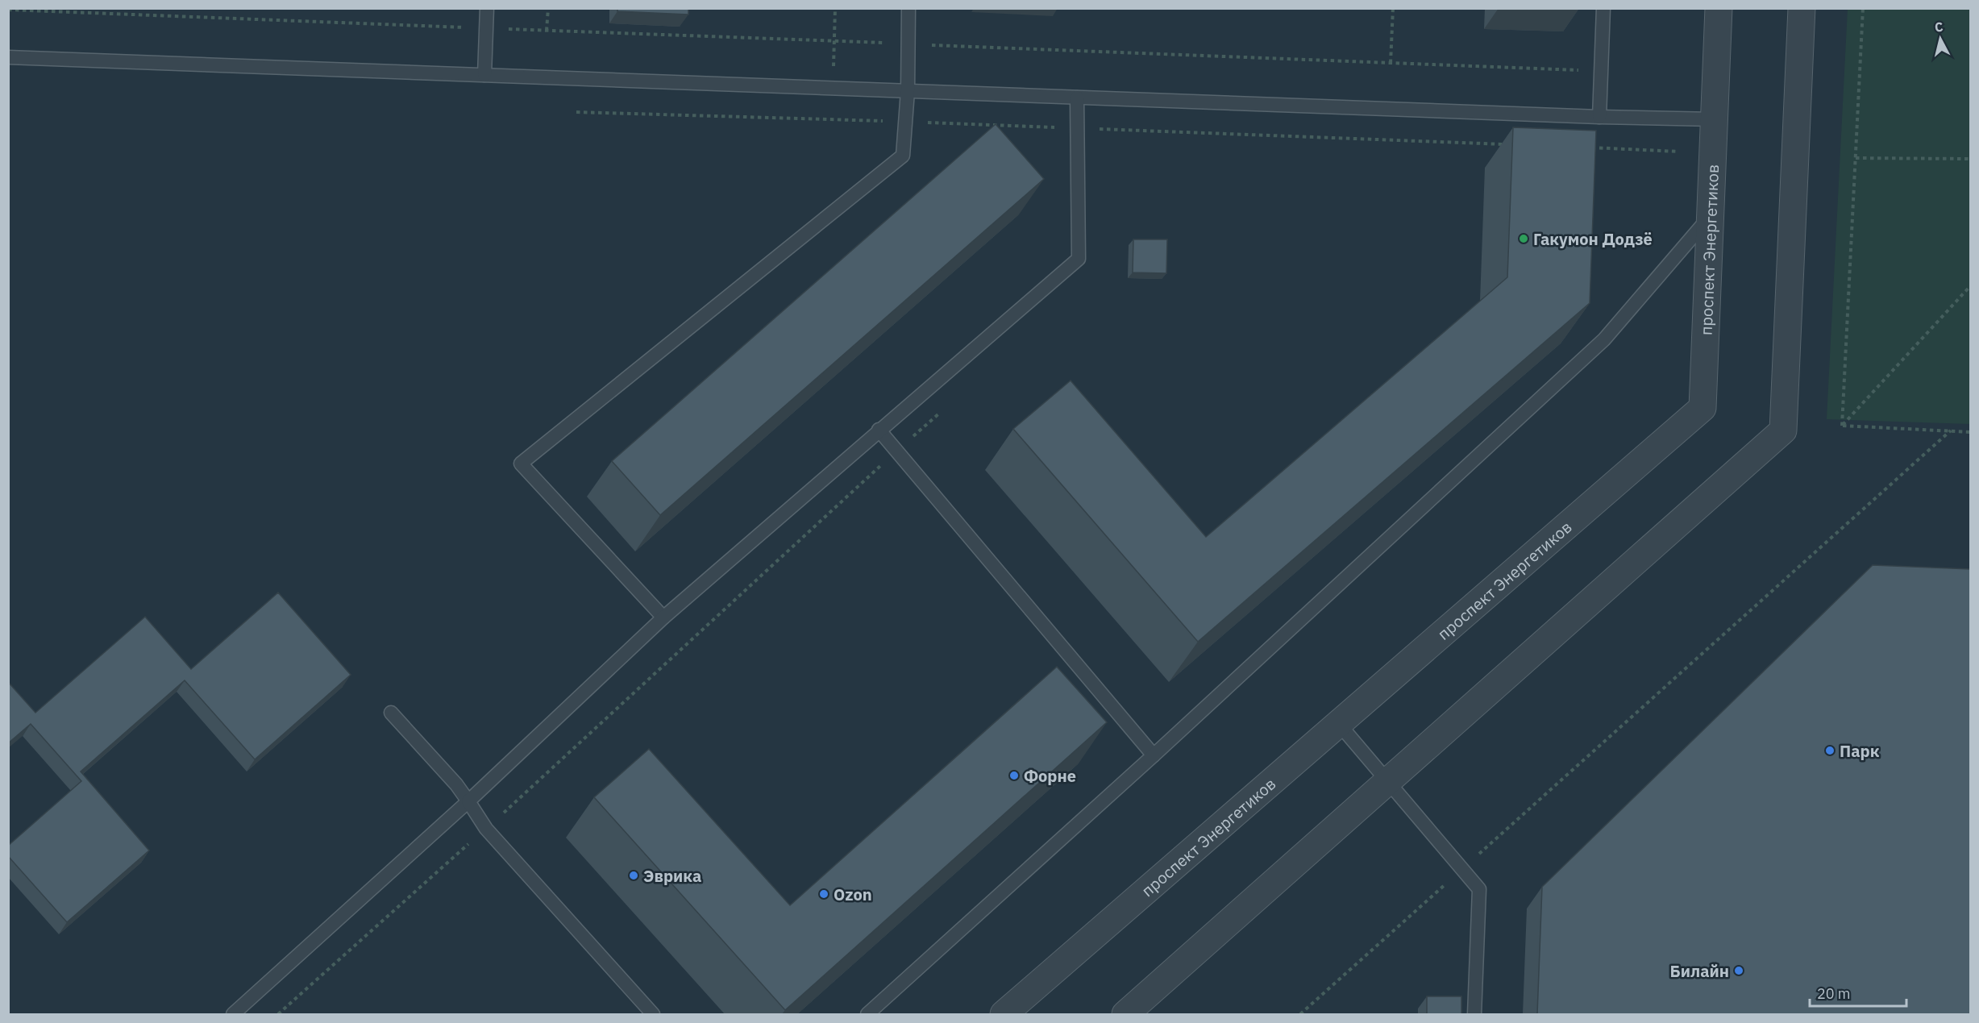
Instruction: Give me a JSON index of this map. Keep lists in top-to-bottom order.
{
  "streets": {
    "street": ["проспект Энергетиков"]
  },
  "places": [
    "Гакумон Додзё",
    "Парк",
    "Форне",
    "Эврика",
    "Ozon",
    "Билайн"
  ],
  "scale_bar": "20 m",
  "north": "top"
}
